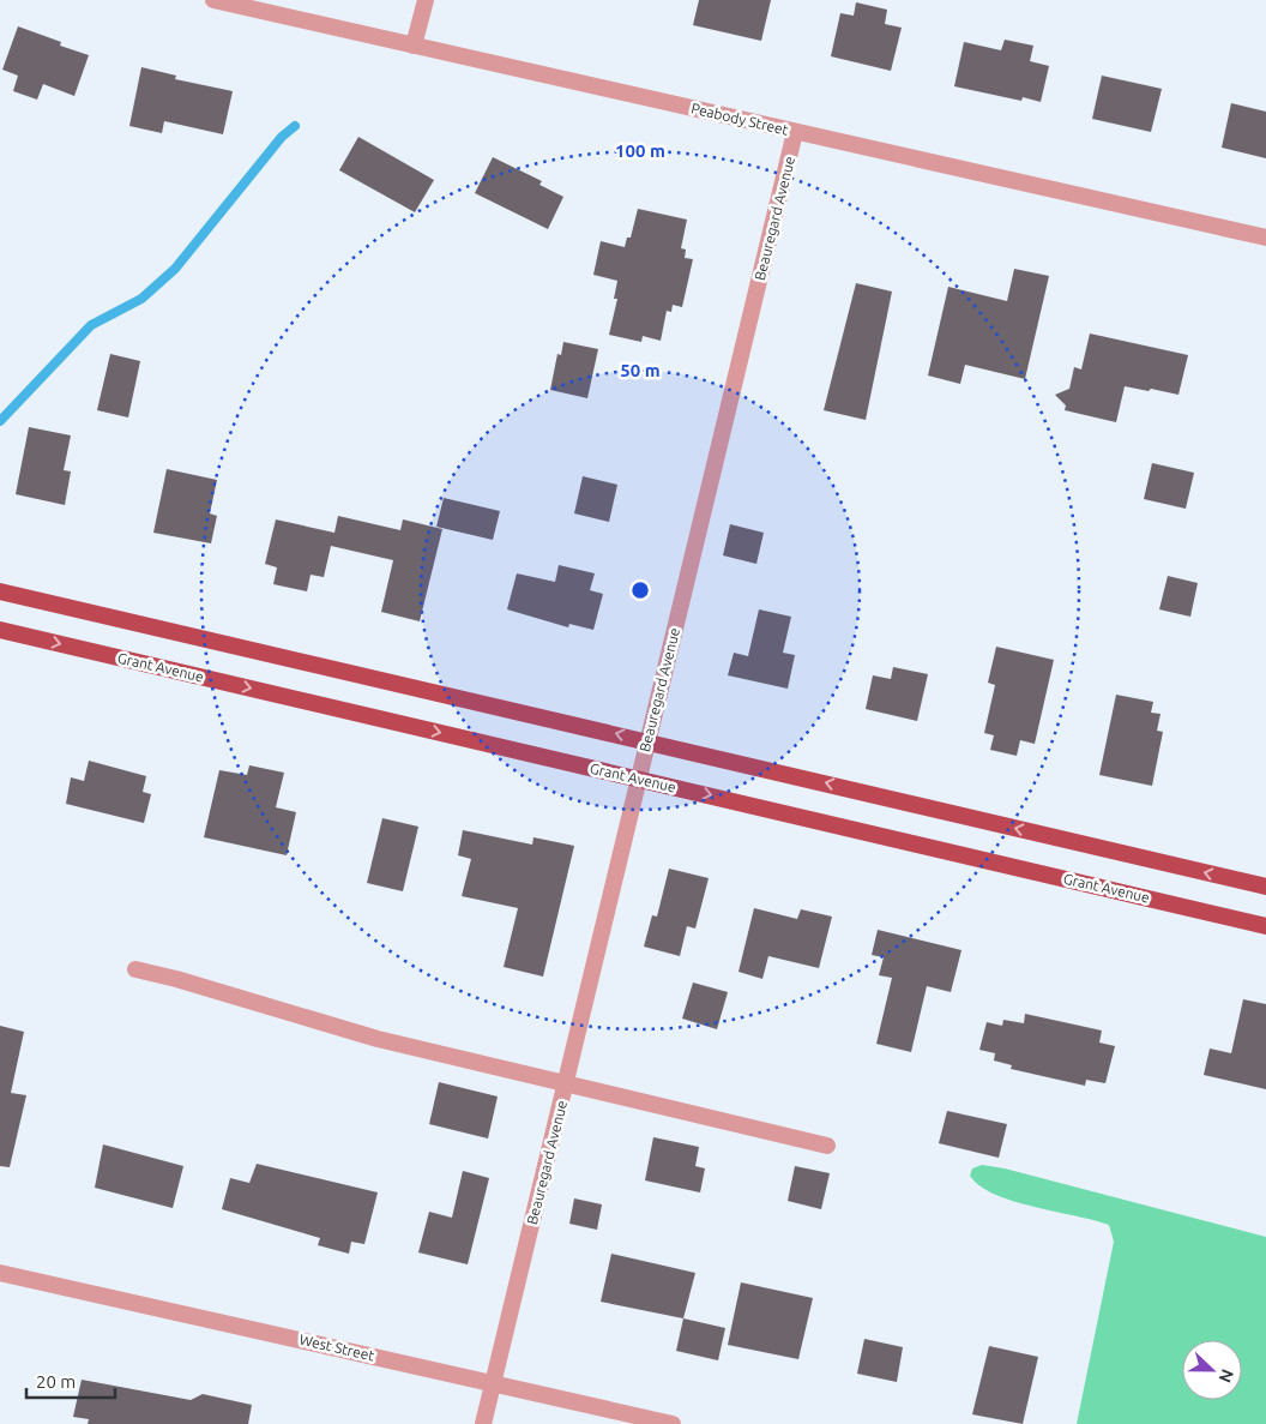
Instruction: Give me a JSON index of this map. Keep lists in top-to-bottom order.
{
  "streets": {
    "main road": ["Grant Avenue"],
    "street": ["Peabody Street", "Beauregard Avenue", "West Street"]
  },
  "crossings": [
    ["Peabody Street", "Beauregard Avenue"],
    ["Beauregard Avenue", "Grant Avenue"],
    ["Beauregard Avenue", "West Street"]
  ],
  "scale_bar": "20 m",
  "north": "right",
  "rings": ["100 m", "50 m"]
}
